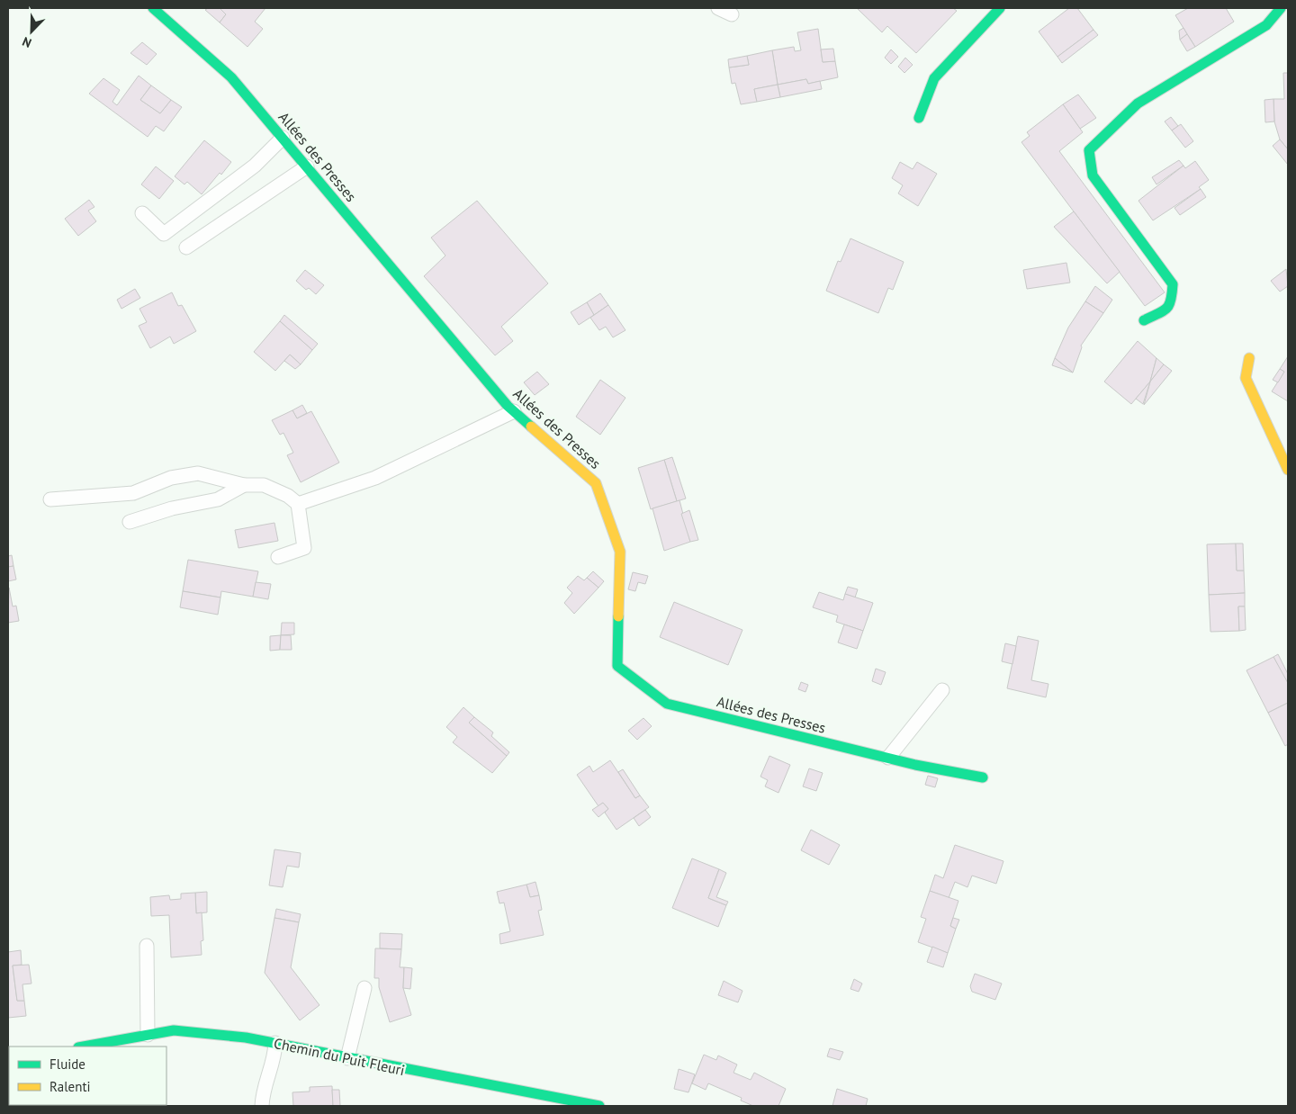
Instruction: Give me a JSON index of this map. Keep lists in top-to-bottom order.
{
  "streets": {
    "street": ["Allées des Presses", "Chemin du Puit Fleuri"]
  },
  "legend": ["Fluide", "Ralenti"],
  "north": "bottom left"
}
